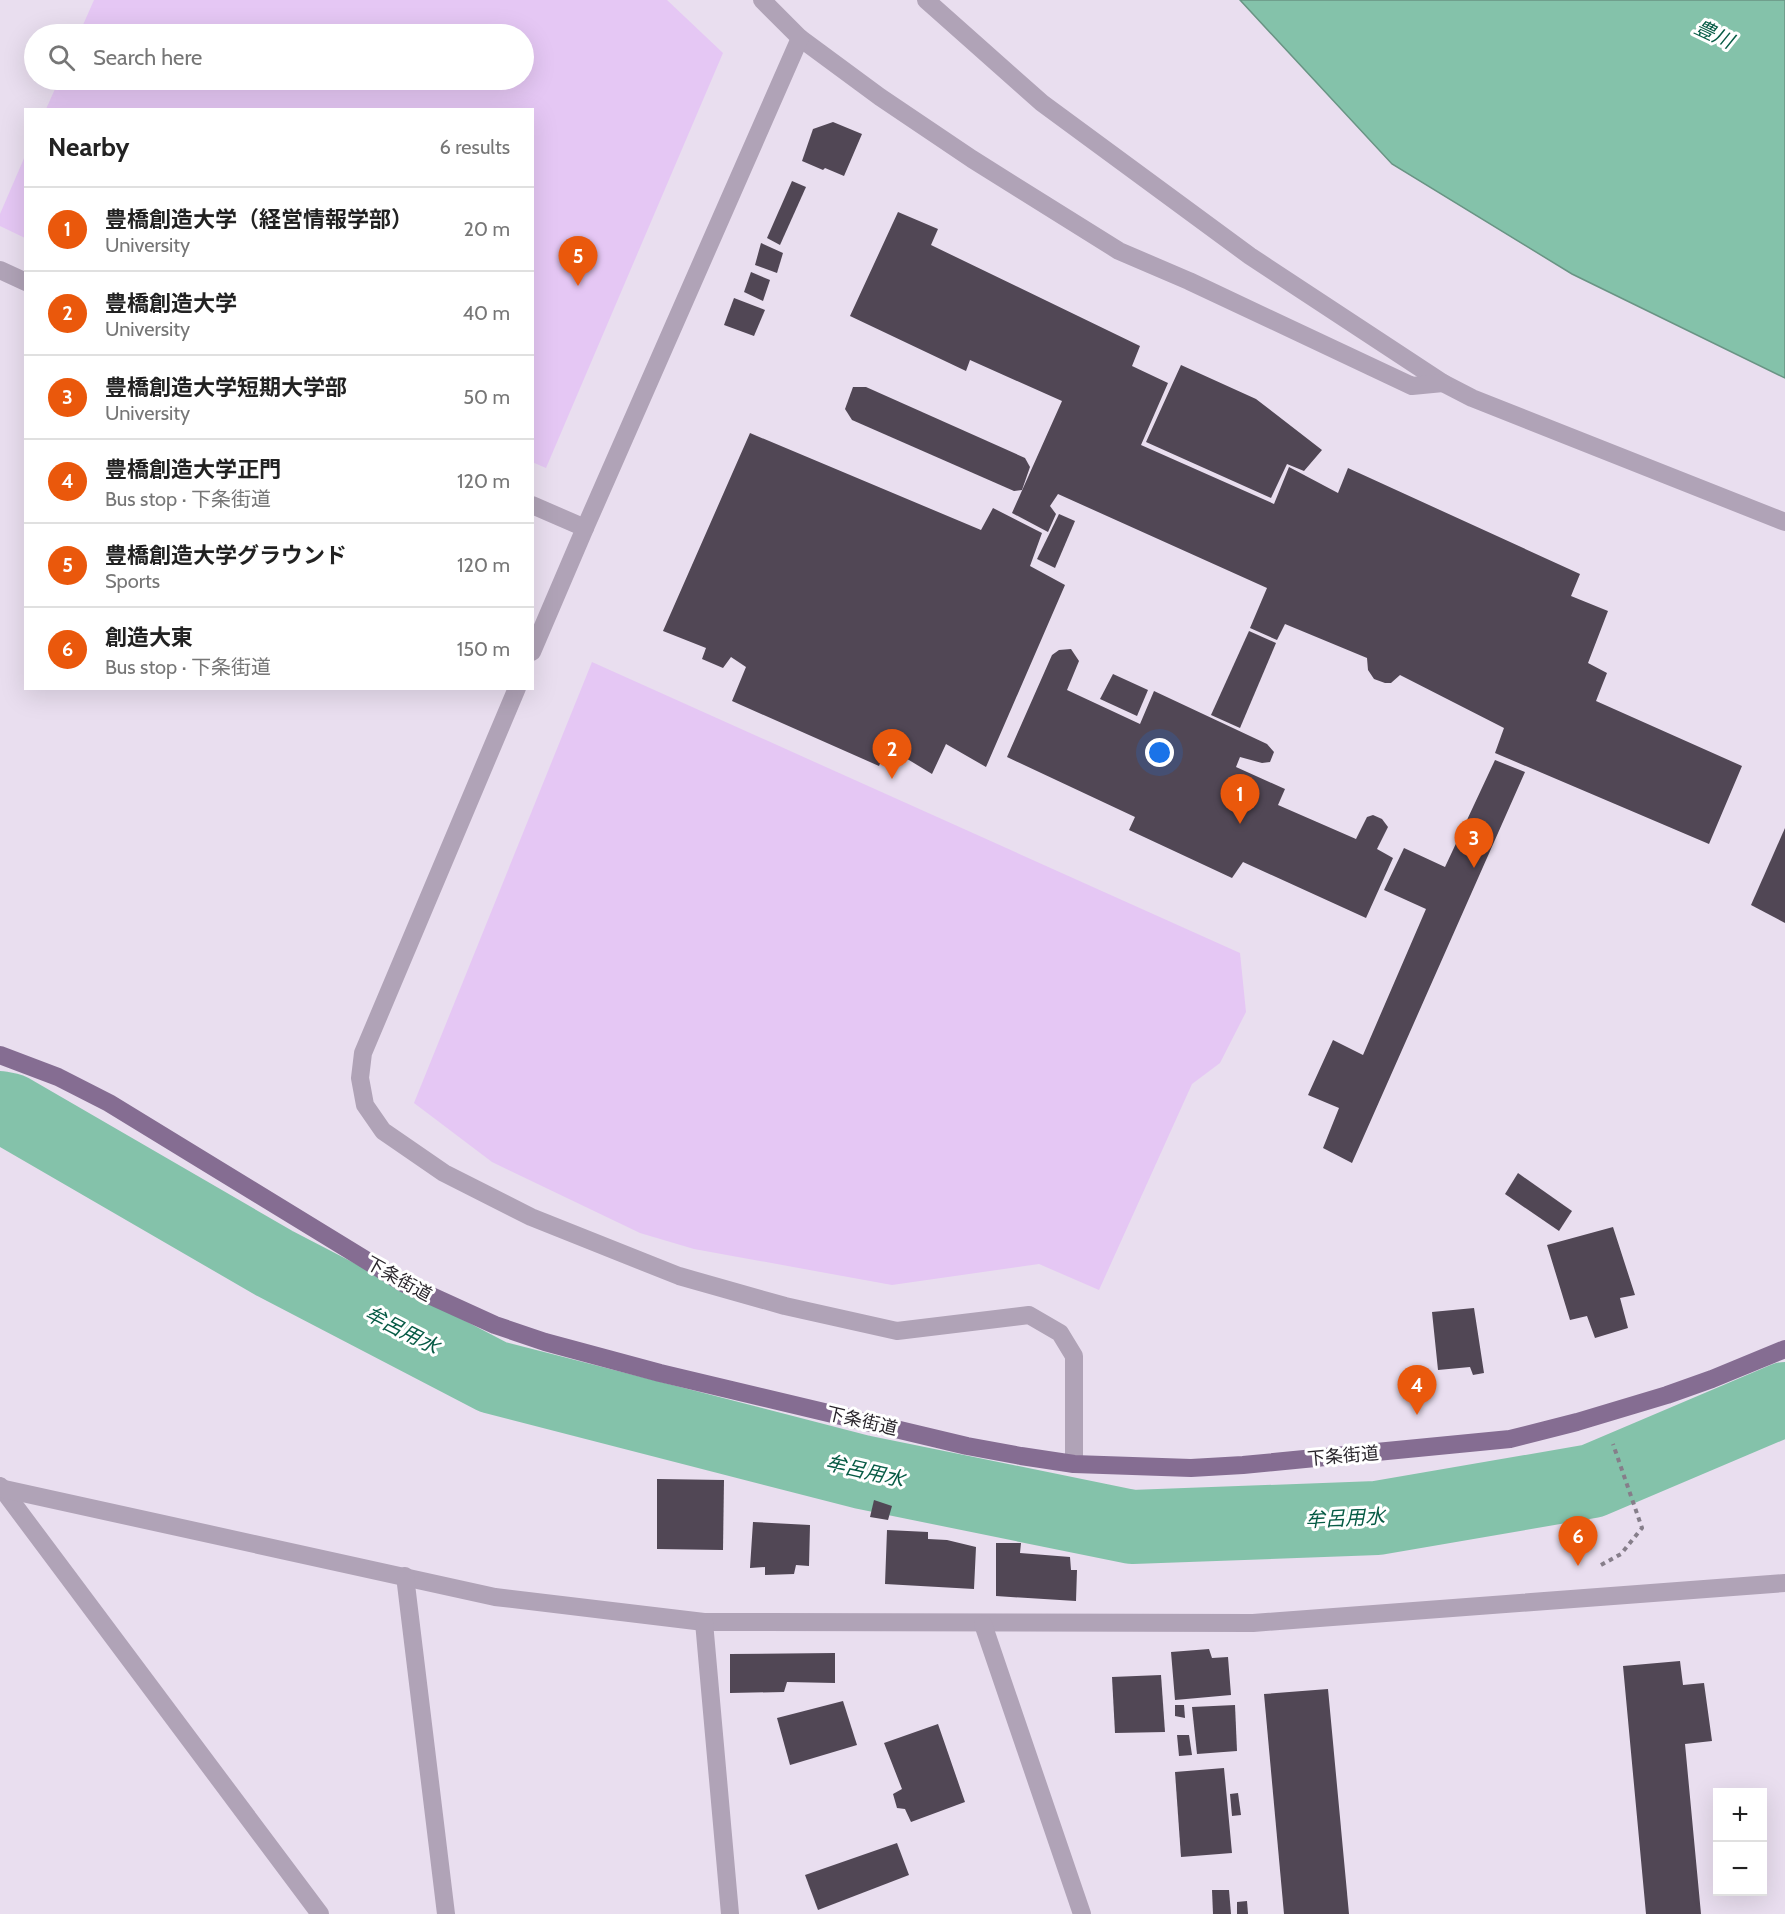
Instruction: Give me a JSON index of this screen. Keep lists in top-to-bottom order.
{
  "streets": {
    "main road": ["下条街道"]
  },
  "water": ["豊川", "牟呂用水"],
  "page": {
    "search": "Search here",
    "heading": ["Nearby", "6 results"],
    "list": [
      {
        "mark": "1",
        "name": "豊橋創造大学（経営情報学部）",
        "note": "University",
        "value": "20 m"
      },
      {
        "mark": "2",
        "name": "豊橋創造大学",
        "note": "University",
        "value": "40 m"
      },
      {
        "mark": "3",
        "name": "豊橋創造大学短期大学部",
        "note": "University",
        "value": "50 m"
      },
      {
        "mark": "4",
        "name": "豊橋創造大学正門",
        "note": "Bus stop · 下条街道",
        "value": "120 m"
      },
      {
        "mark": "5",
        "name": "豊橋創造大学グラウンド",
        "note": "Sports",
        "value": "120 m"
      },
      {
        "mark": "6",
        "name": "創造大東",
        "note": "Bus stop · 下条街道",
        "value": "150 m"
      }
    ],
    "pins": [
      "5",
      "2",
      "1",
      "3",
      "4",
      "6"
    ],
    "map_buttons": ["+", "−"]
  }
}
